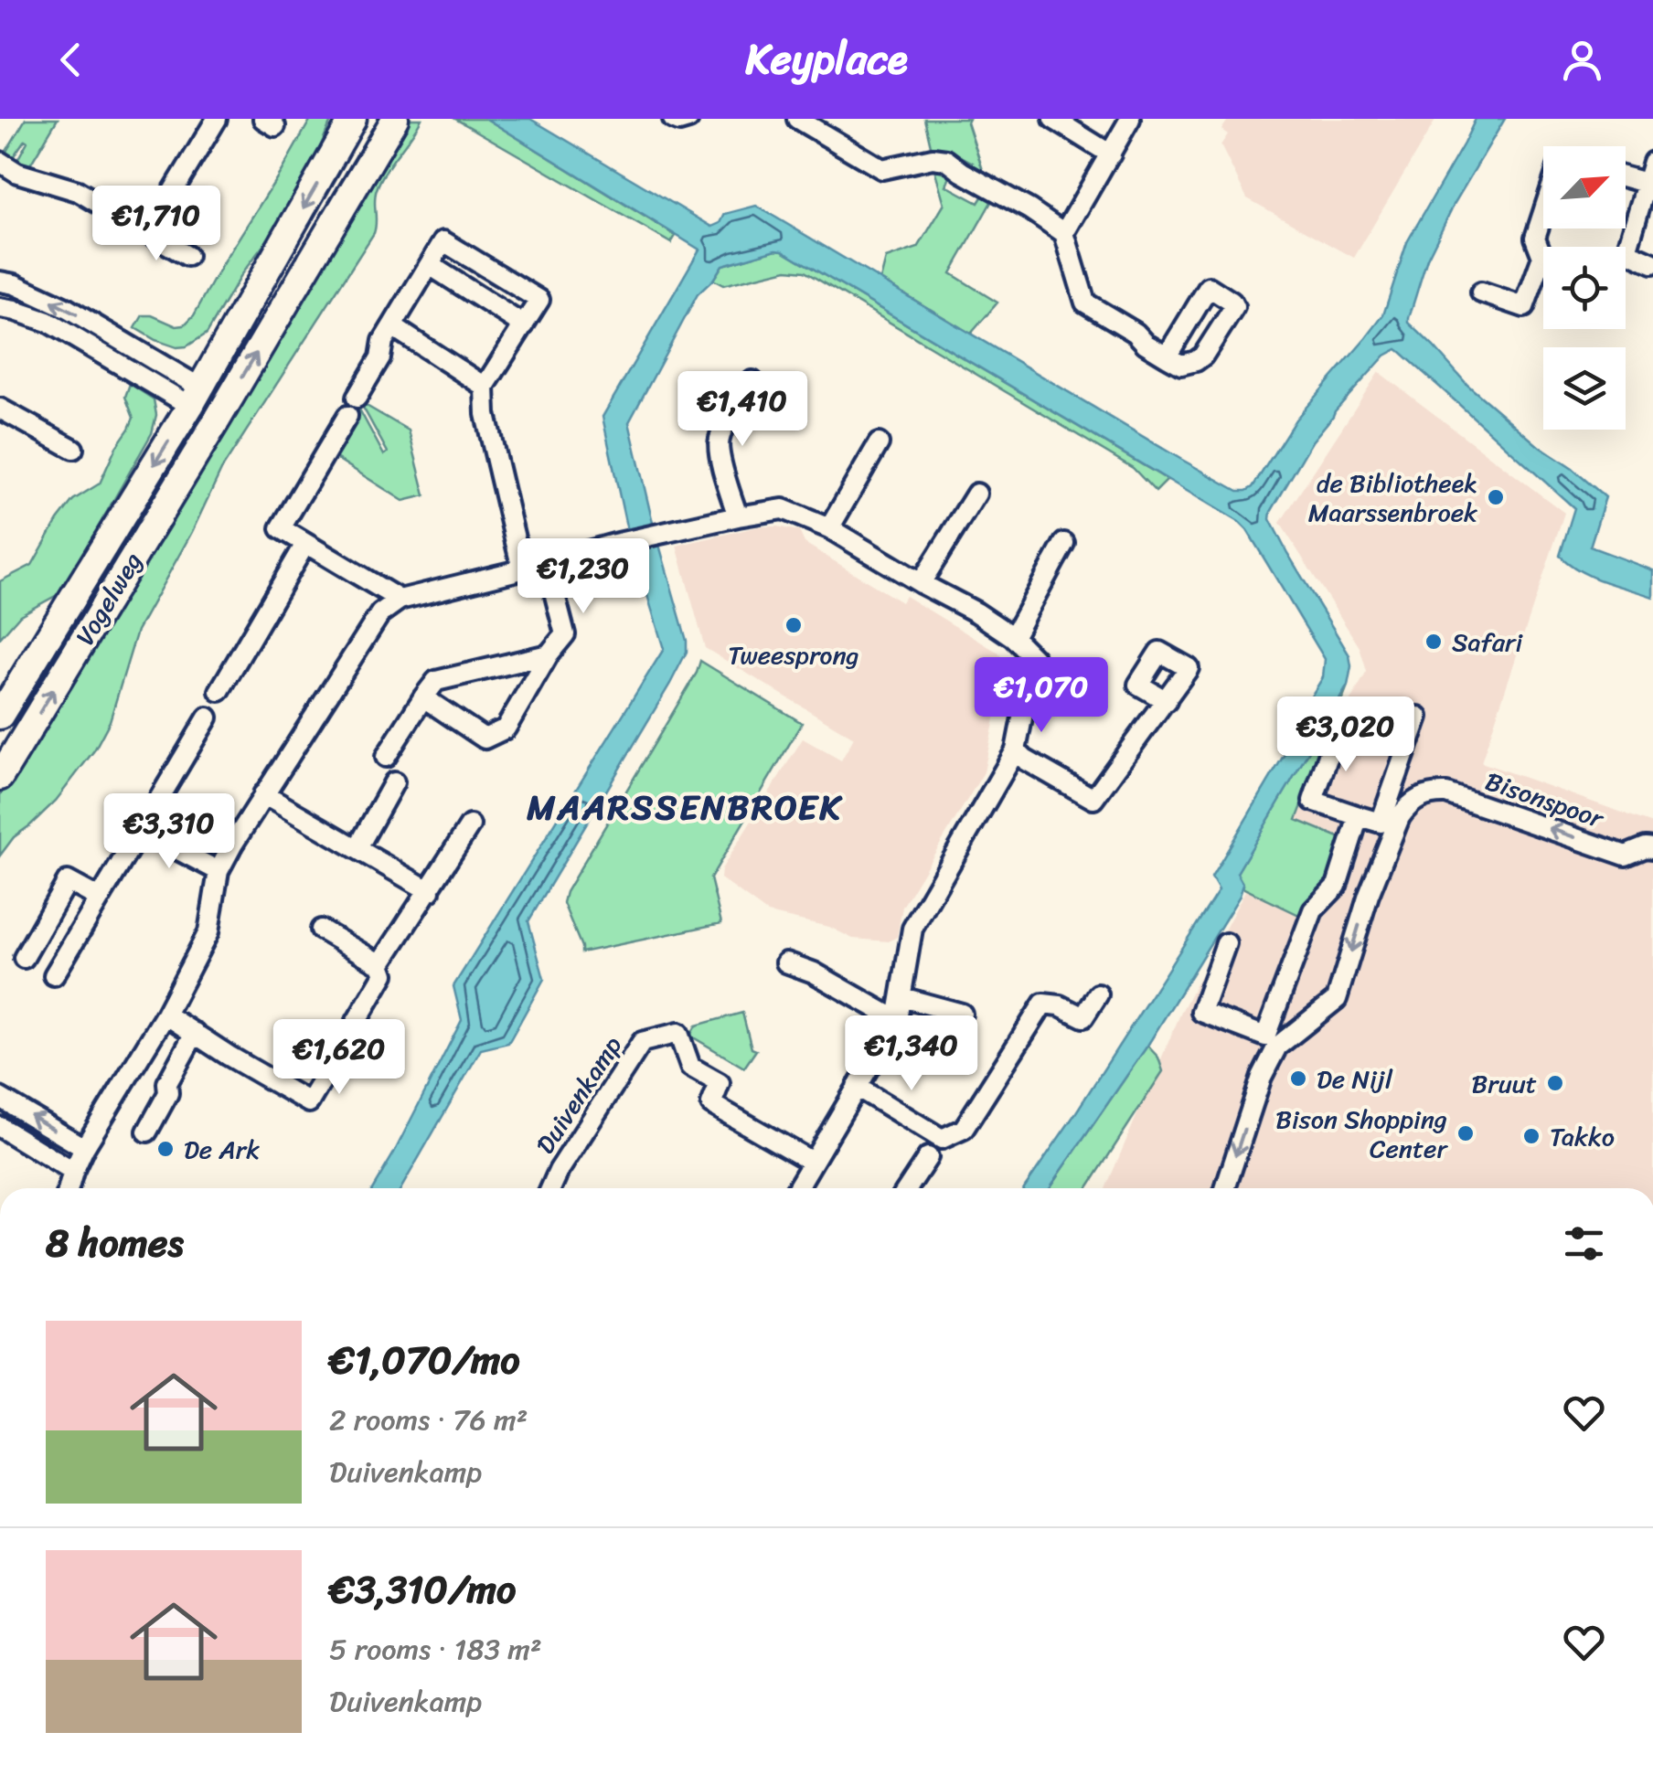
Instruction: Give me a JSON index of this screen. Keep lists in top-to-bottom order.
{
  "streets": {
    "street": ["Vogelweg", "Bisonspoor", "Duivenkamp"]
  },
  "districts": ["MAARSSENBROEK"],
  "places": [
    "de Bibliotheek Maarssenbroek",
    "Tweesprong",
    "Safari",
    "De Nijl",
    "Bruut",
    "Bison Shopping Center",
    "Takko",
    "De Ark"
  ],
  "north": "top right",
  "page": {
    "header": "Keyplace",
    "price": [
      "€1,710",
      "€1,410",
      "€1,230",
      "€1,070",
      "€3,020",
      "€3,310",
      "€1,340",
      "€1,620"
    ],
    "heading": "8 homes",
    "list": [
      {
        "name": "€1,070/mo",
        "note": "2 rooms · 76 m² · Duivenkamp"
      },
      {
        "name": "€3,310/mo",
        "note": "5 rooms · 183 m² · Duivenkamp"
      }
    ]
  }
}
